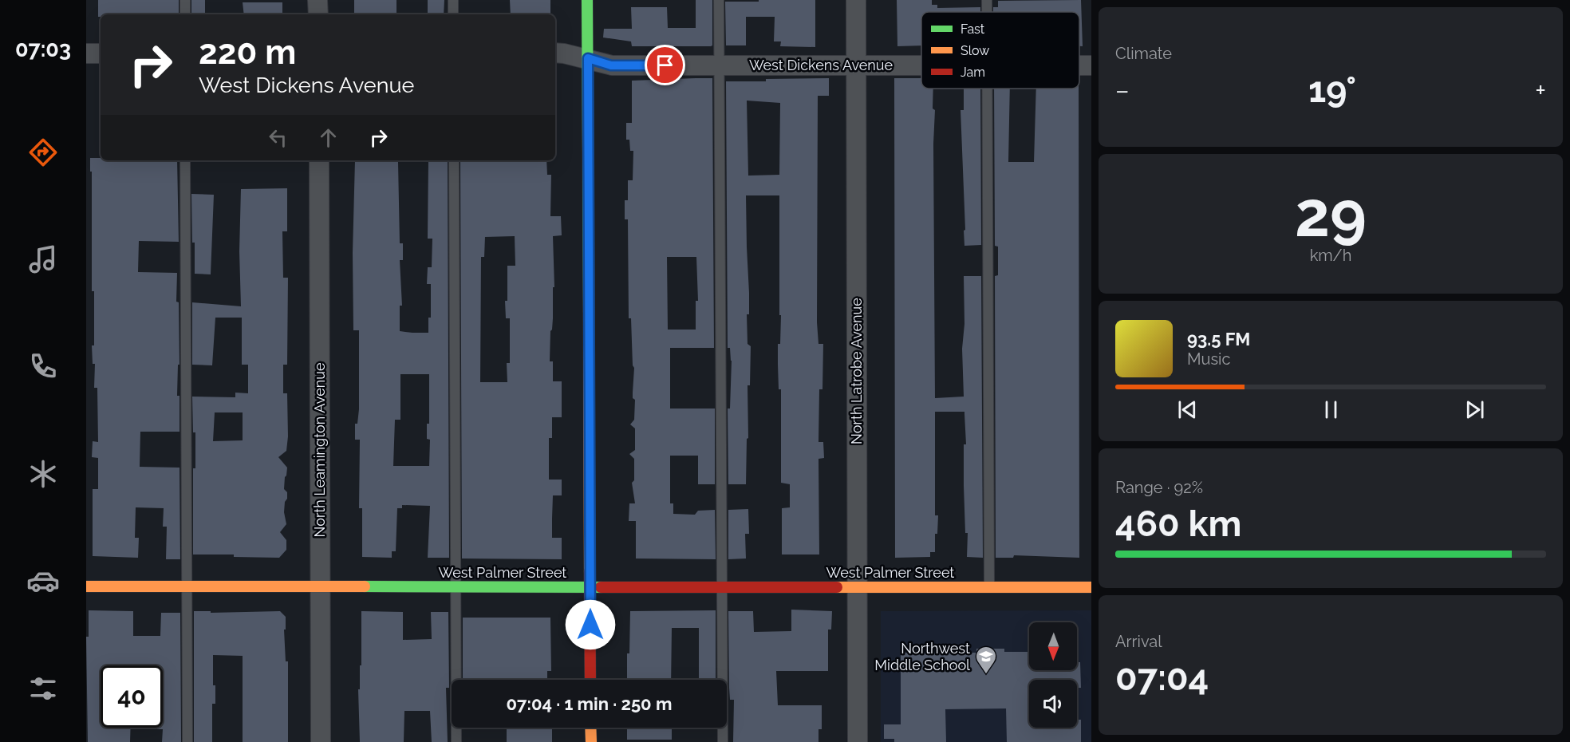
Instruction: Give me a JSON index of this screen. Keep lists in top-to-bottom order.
{
  "streets": {
    "street": [
      "West Dickens Avenue",
      "North Latrobe Avenue",
      "North Leamington Avenue",
      "West Palmer Street"
    ]
  },
  "crossings": [
    ["West Dickens Avenue", "North Latrobe Avenue"],
    ["North Latrobe Avenue", "West Palmer Street"],
    ["North Leamington Avenue", "West Palmer Street"]
  ],
  "places": {
    "school or university": ["Northwest Middle School"]
  },
  "legend": ["Fast", "Slow", "Jam"],
  "north": "bottom",
  "page": {
    "tabs": "07:03",
    "tile": [
      "Climate",
      ["29", "km/h"],
      ["Range · 92%", "460 km"],
      ["Arrival", "07:04"]
    ],
    "turn": ["220 m", "West Dickens Avenue"],
    "heat": ["−", "19°", "+"],
    "song": ["93.5 FM", "Music"],
    "limit": "40",
    "trip": "07:04 · 1 min · 250 m"
  }
}
